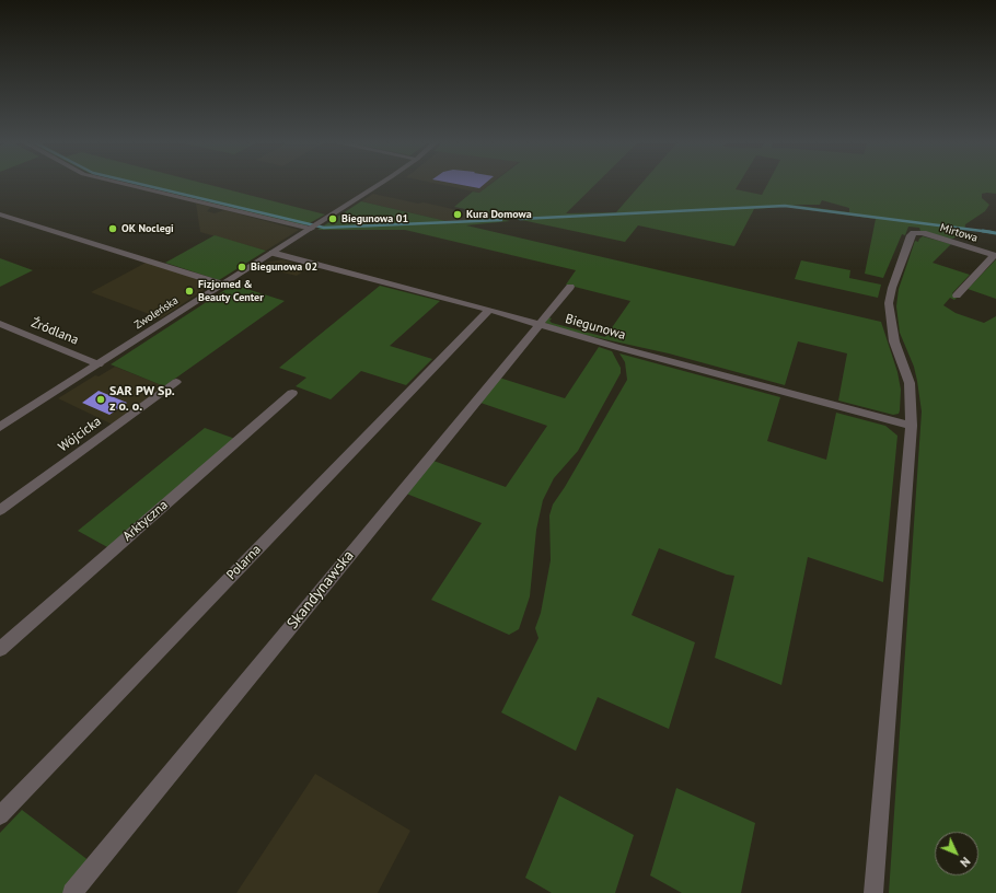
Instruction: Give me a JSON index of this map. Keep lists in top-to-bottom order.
{
  "streets": {
    "street": [
      "Mirtowa",
      "Zwoleńska",
      "Biegunowa",
      "Źródlana",
      "Wójcicka",
      "Arktyczna",
      "Polarna",
      "Skandynawska"
    ]
  },
  "crossings": [
    ["Mirtowa", "Biegunowa"],
    ["Zwoleńska", "Biegunowa"],
    ["Zwoleńska", "Źródlana"],
    ["Biegunowa", "Polarna"],
    ["Biegunowa", "Skandynawska"]
  ],
  "places": [
    "Kura Domowa",
    "Biegunowa 01",
    "OK Noclegi",
    "Biegunowa 02",
    "Fizjomed & Beauty Center",
    "SAR PW Sp. z o. o."
  ],
  "north": "bottom right"
}
